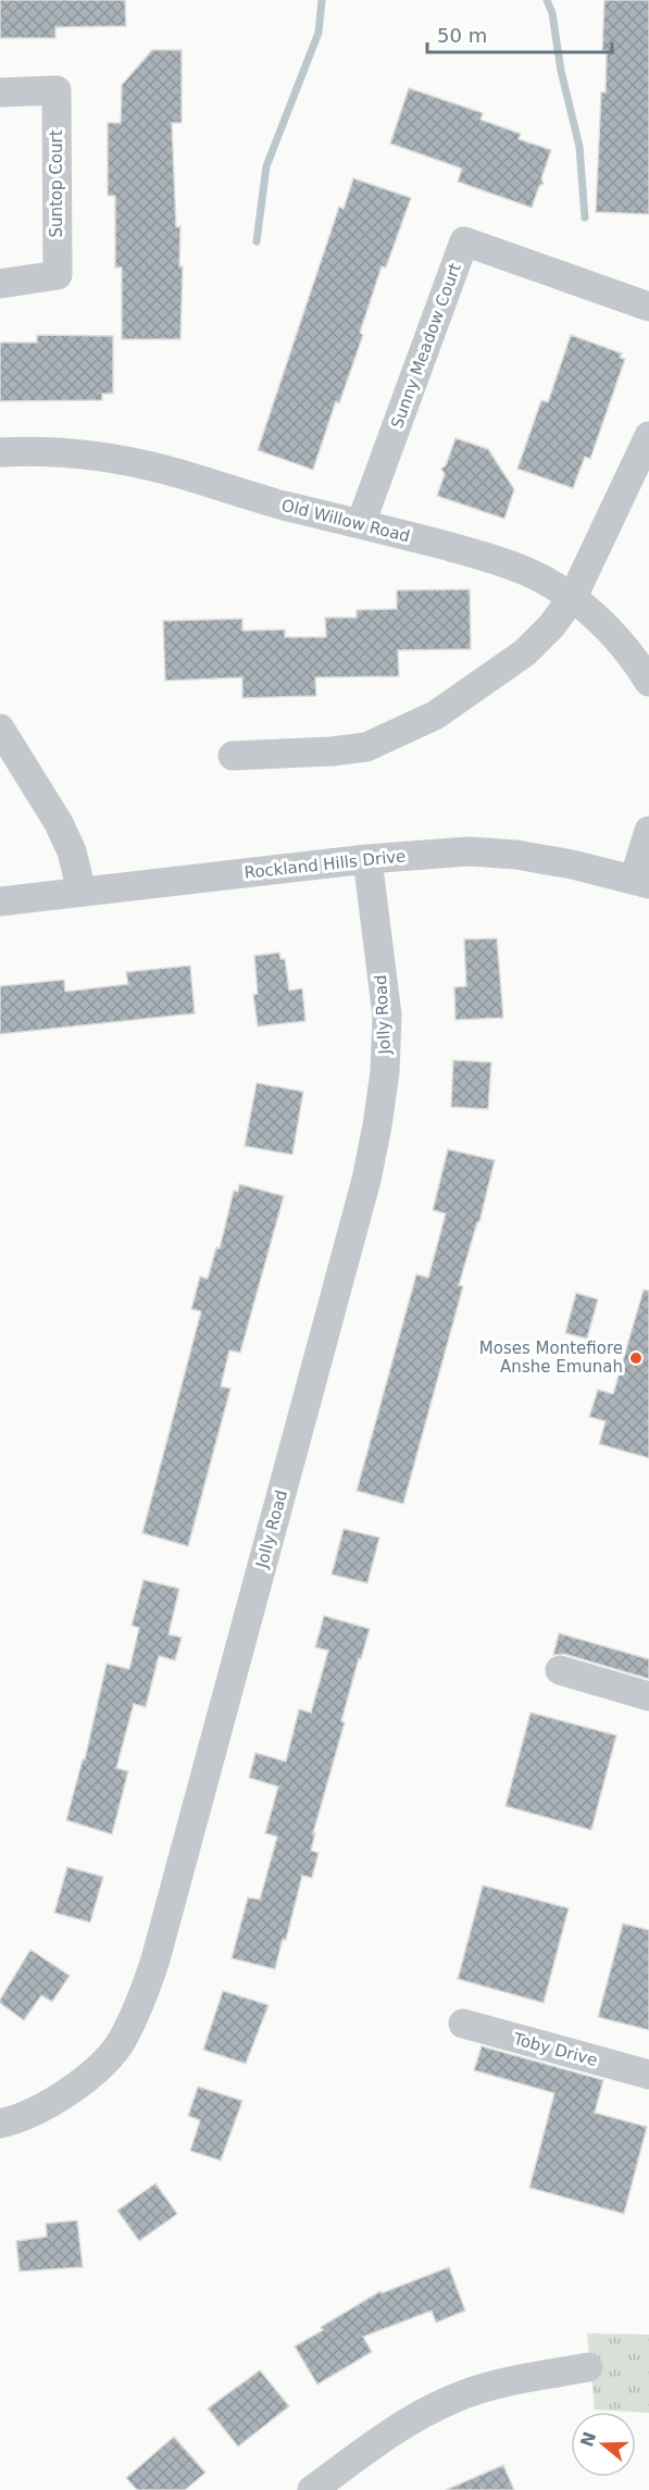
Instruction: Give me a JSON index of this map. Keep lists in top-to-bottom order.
{
  "streets": {
    "street": [
      "Suntop Court",
      "Sunny Meadow Court",
      "Old Willow Road",
      "Rockland Hills Drive",
      "Jolly Road",
      "Toby Drive"
    ]
  },
  "crossings": [
    ["Sunny Meadow Court", "Old Willow Road"],
    ["Rockland Hills Drive", "Jolly Road"]
  ],
  "places": ["Moses Montefiore Anshe Emunah"],
  "scale_bar": "50 m",
  "north": "left"
}
